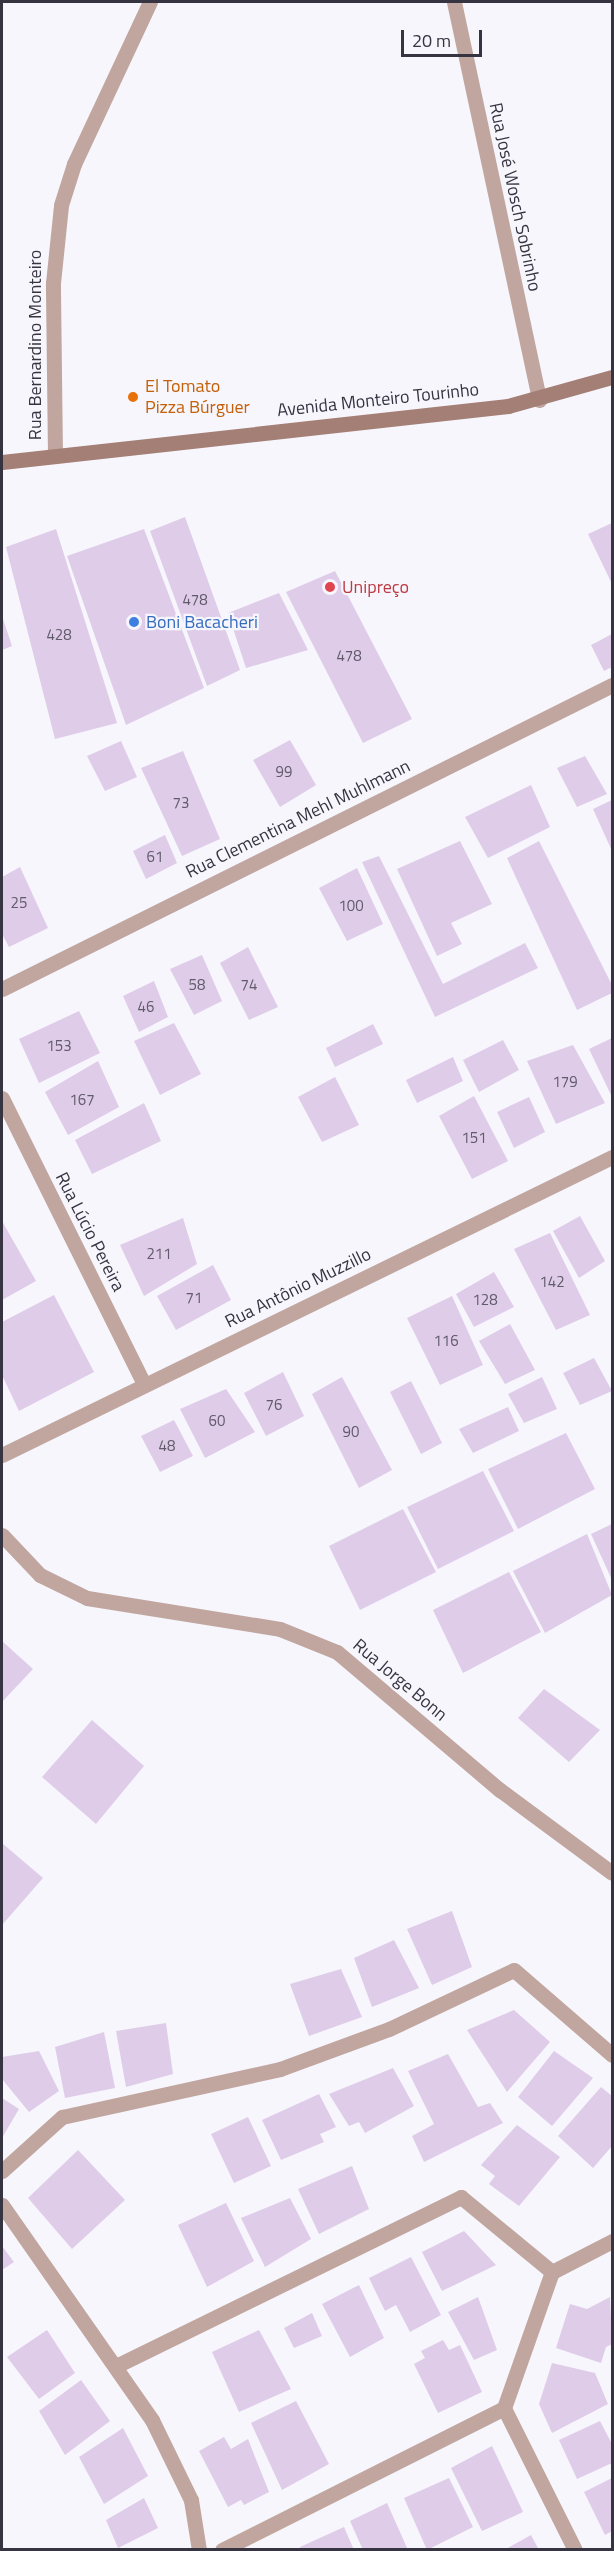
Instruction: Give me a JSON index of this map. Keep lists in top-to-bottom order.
{
  "streets": {
    "main road": ["Avenida Monteiro Tourinho"],
    "street": [
      "Rua José Wosch Sobrinho",
      "Rua Bernardino Monteiro",
      "Rua Clementina Mehl Muhlmann",
      "Rua Lúcio Pereira",
      "Rua Antônio Muzzillo",
      "Rua Jorge Bonn"
    ]
  },
  "crossings": [
    ["Rua José Wosch Sobrinho", "Avenida Monteiro Tourinho"],
    ["Rua Bernardino Monteiro", "Avenida Monteiro Tourinho"],
    ["Rua Lúcio Pereira", "Rua Antônio Muzzillo"]
  ],
  "places": ["El Tomato Pizza Búrguer", "Unipreço", "Boni Bacacheri"],
  "house_numbers": [
    "478",
    "428",
    "478",
    "99",
    "73",
    "61",
    "25",
    "100",
    "58",
    "74",
    "46",
    "153",
    "179",
    "167",
    "151",
    "211",
    "142",
    "71",
    "128",
    "116",
    "76",
    "60",
    "90",
    "48"
  ],
  "scale_bar": "20 m"
}
